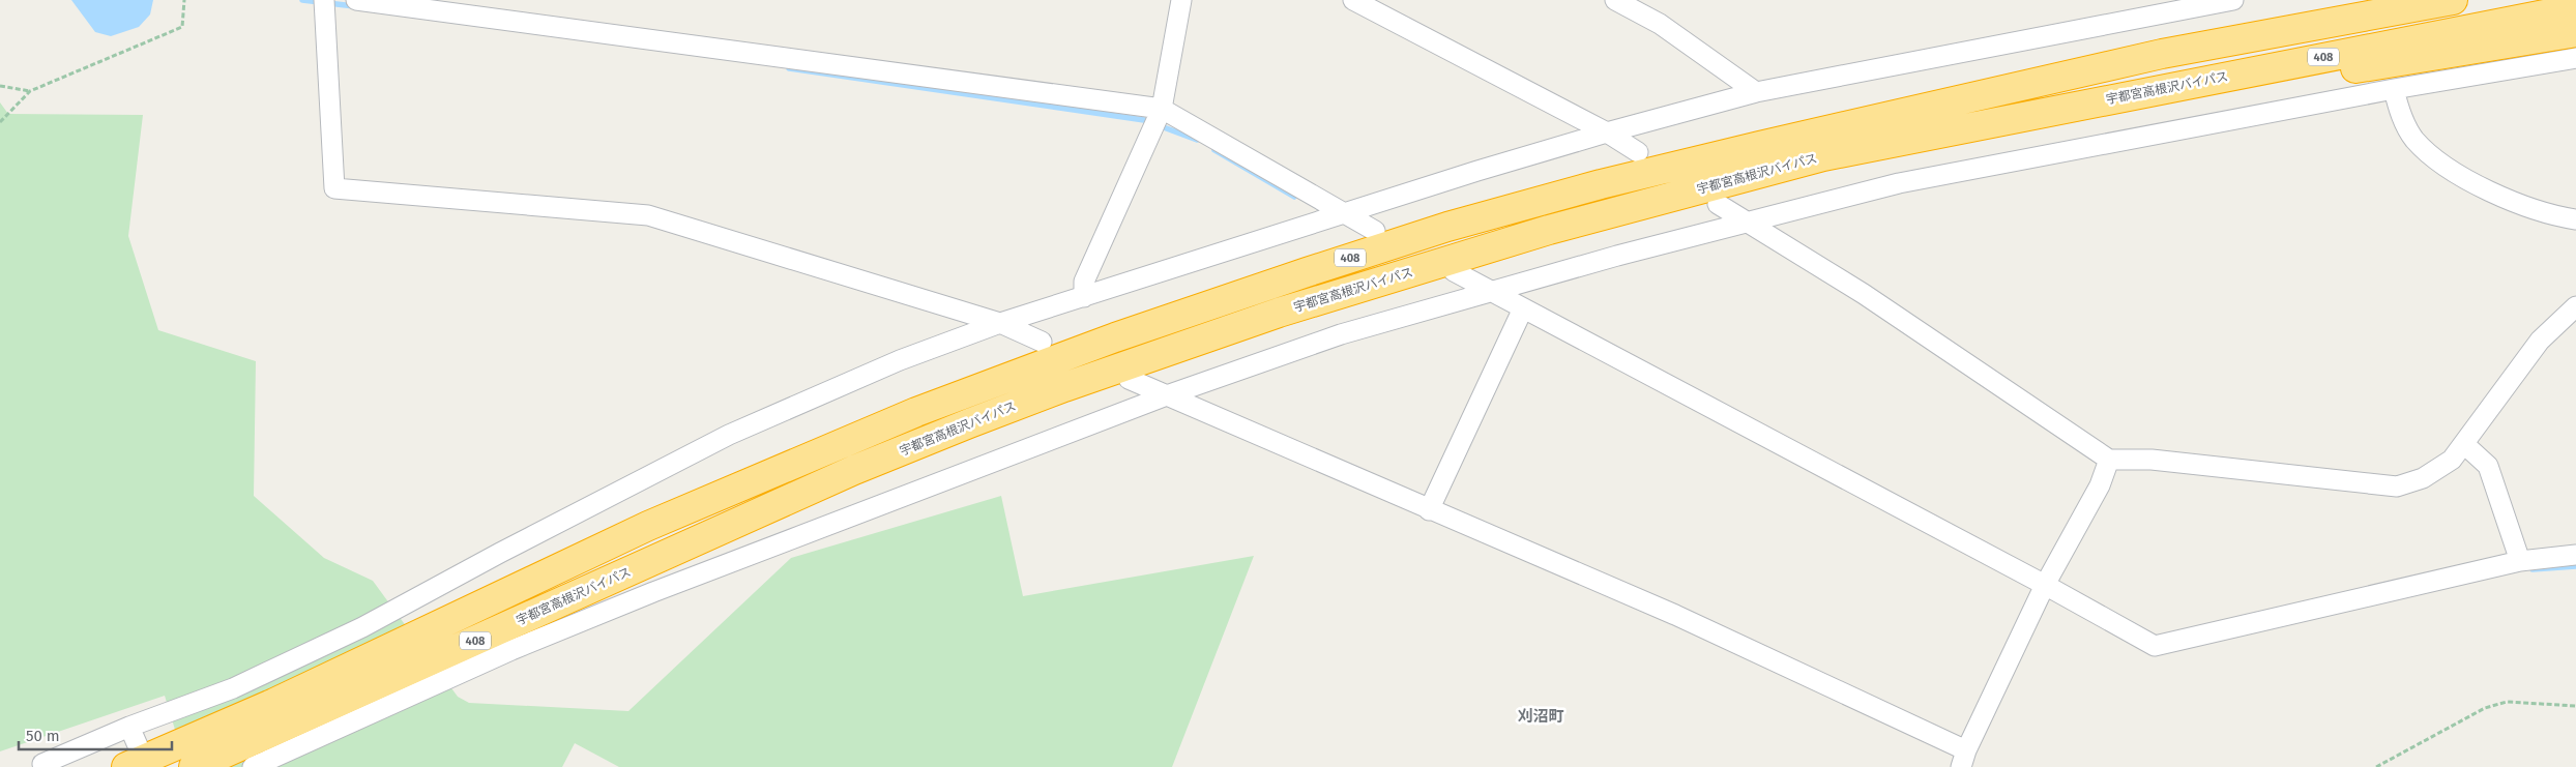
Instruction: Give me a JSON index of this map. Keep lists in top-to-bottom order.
{
  "streets": {
    "highway": ["408", "宇都宮高根沢バイパス"]
  },
  "crossings": [
    ["408", "宇都宮高根沢バイパス"]
  ],
  "districts": ["刈沼町"],
  "scale_bar": "50 m"
}
